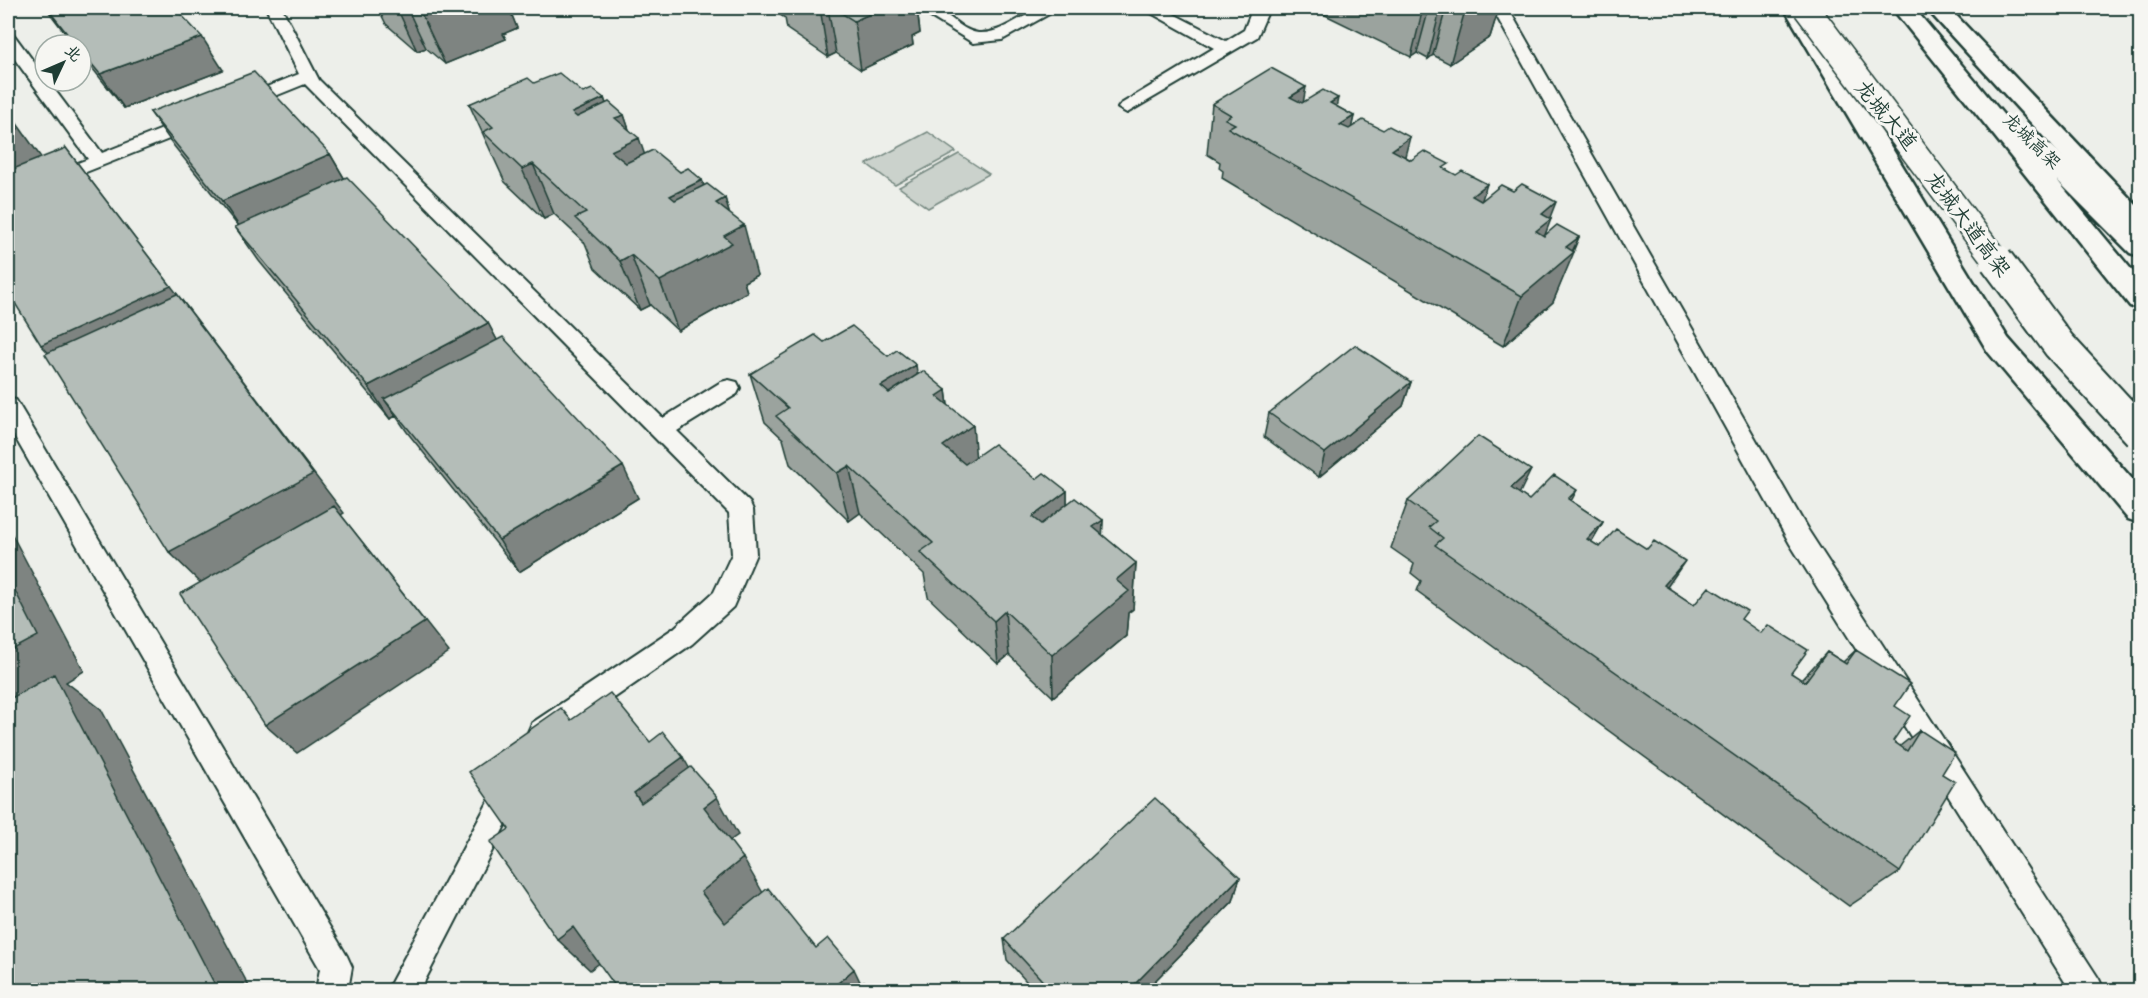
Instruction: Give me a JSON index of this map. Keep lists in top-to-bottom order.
{
  "streets": {
    "main road": ["龙城大道", "龙城高架", "龙城大道高架"]
  },
  "north": "top right"
}
